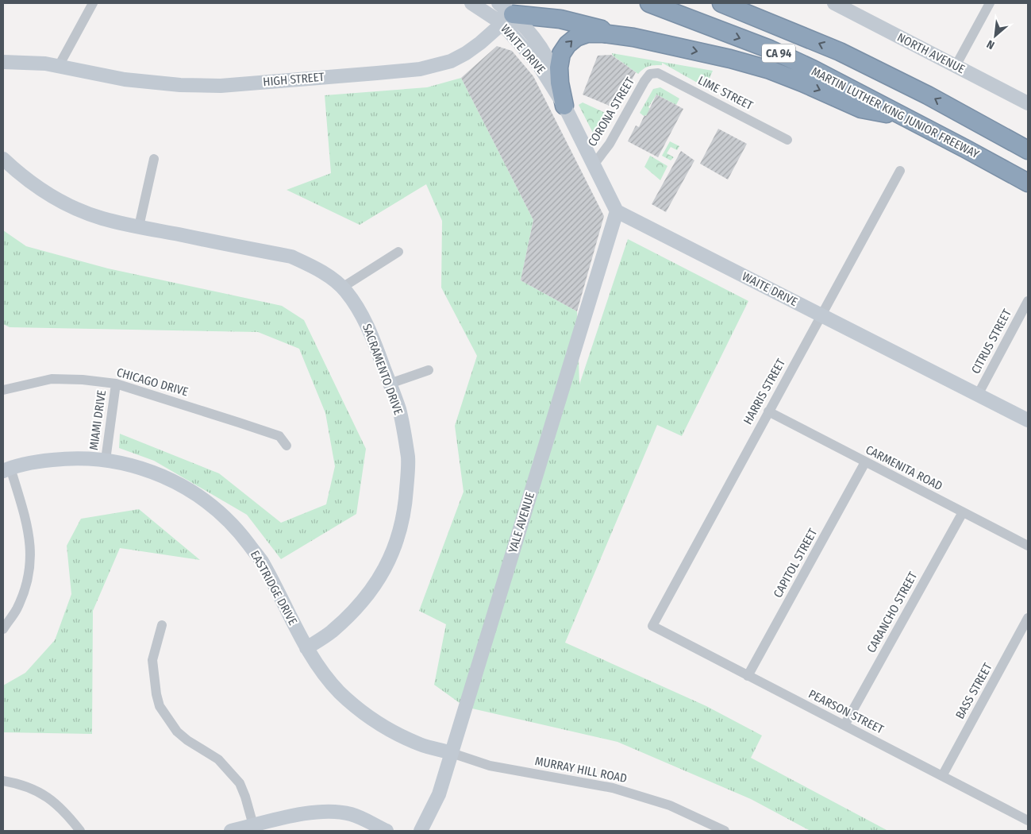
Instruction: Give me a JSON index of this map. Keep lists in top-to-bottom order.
{
  "streets": {
    "highway": ["CA 94", "MARTIN LUTHER KING JUNIOR FREEWAY"],
    "street": [
      "WAITE DRIVE",
      "NORTH AVENUE",
      "HIGH STREET",
      "LIME STREET",
      "CORONA STREET",
      "CITRUS STREET",
      "SACRAMENTO DRIVE",
      "CHICAGO DRIVE",
      "HARRIS STREET",
      "MIAMI DRIVE",
      "CARMENITA ROAD",
      "YALE AVENUE",
      "CAPITOL STREET",
      "EASTRIDGE DRIVE",
      "CARANCHO STREET",
      "BASS STREET",
      "PEARSON STREET",
      "MURRAY HILL ROAD"
    ]
  },
  "crossings": [
    ["WAITE DRIVE", "HIGH STREET"],
    ["WAITE DRIVE", "CORONA STREET"],
    ["WAITE DRIVE", "CITRUS STREET"],
    ["WAITE DRIVE", "HARRIS STREET"],
    ["WAITE DRIVE", "YALE AVENUE"],
    ["LIME STREET", "CORONA STREET"],
    ["SACRAMENTO DRIVE", "EASTRIDGE DRIVE"],
    ["CHICAGO DRIVE", "MIAMI DRIVE"],
    ["HARRIS STREET", "CARMENITA ROAD"],
    ["HARRIS STREET", "PEARSON STREET"],
    ["MIAMI DRIVE", "EASTRIDGE DRIVE"],
    ["CARMENITA ROAD", "CAPITOL STREET"],
    ["CARMENITA ROAD", "CARANCHO STREET"],
    ["YALE AVENUE", "EASTRIDGE DRIVE"],
    ["YALE AVENUE", "MURRAY HILL ROAD"],
    ["CAPITOL STREET", "PEARSON STREET"],
    ["EASTRIDGE DRIVE", "MURRAY HILL ROAD"],
    ["CARANCHO STREET", "PEARSON STREET"],
    ["BASS STREET", "PEARSON STREET"]
  ],
  "north": "bottom left"
}
